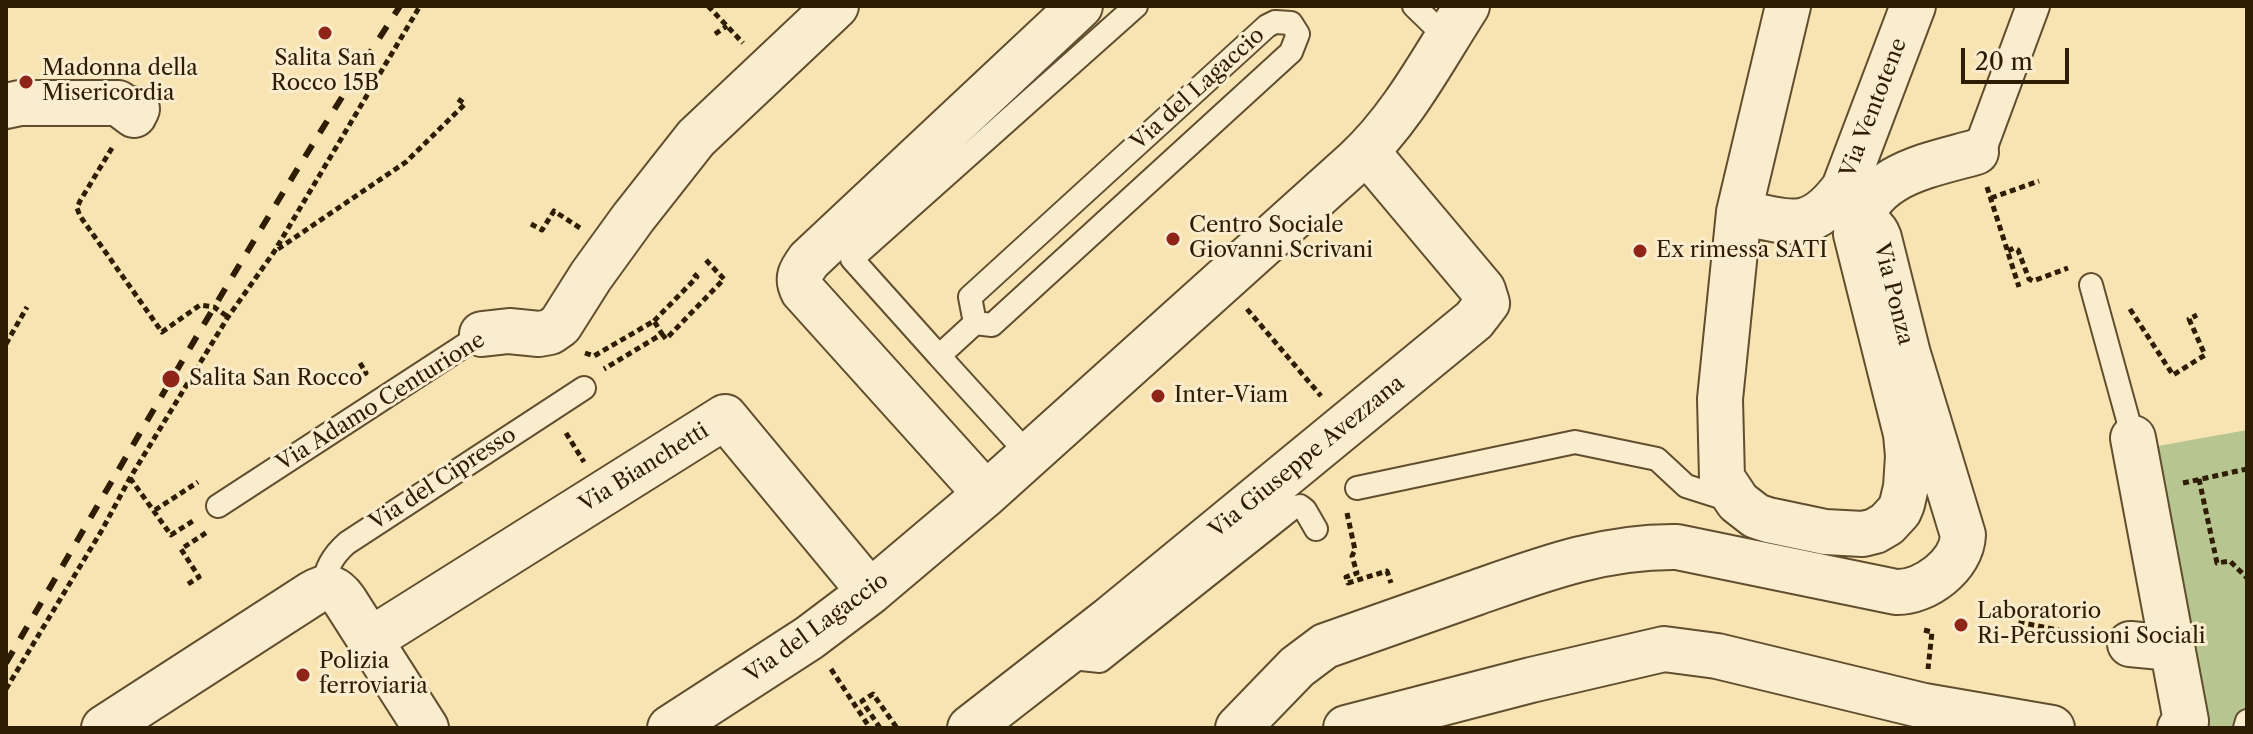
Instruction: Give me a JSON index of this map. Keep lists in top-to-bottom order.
{
  "streets": {
    "street": [
      "Via del Lagaccio",
      "Via Ventotene",
      "Via Ponza",
      "Via Adamo Centurione",
      "Via Giuseppe Avezzana",
      "Via Bianchetti"
    ],
    "lane": ["Via del Cipresso"]
  },
  "crossings": [
    ["Via del Lagaccio", "Via Giuseppe Avezzana"],
    ["Via del Lagaccio", "Via Bianchetti"]
  ],
  "places": [
    "Salita San Rocco 15B",
    "Madonna della Misericordia",
    "Centro Sociale Giovanni Scrivani",
    "Ex rimessa SATI",
    "Salita San Rocco",
    "Inter-Viam",
    "Laboratorio Ri-Percussioni Sociali",
    "Polizia ferroviaria"
  ],
  "scale_bar": "20 m"
}
